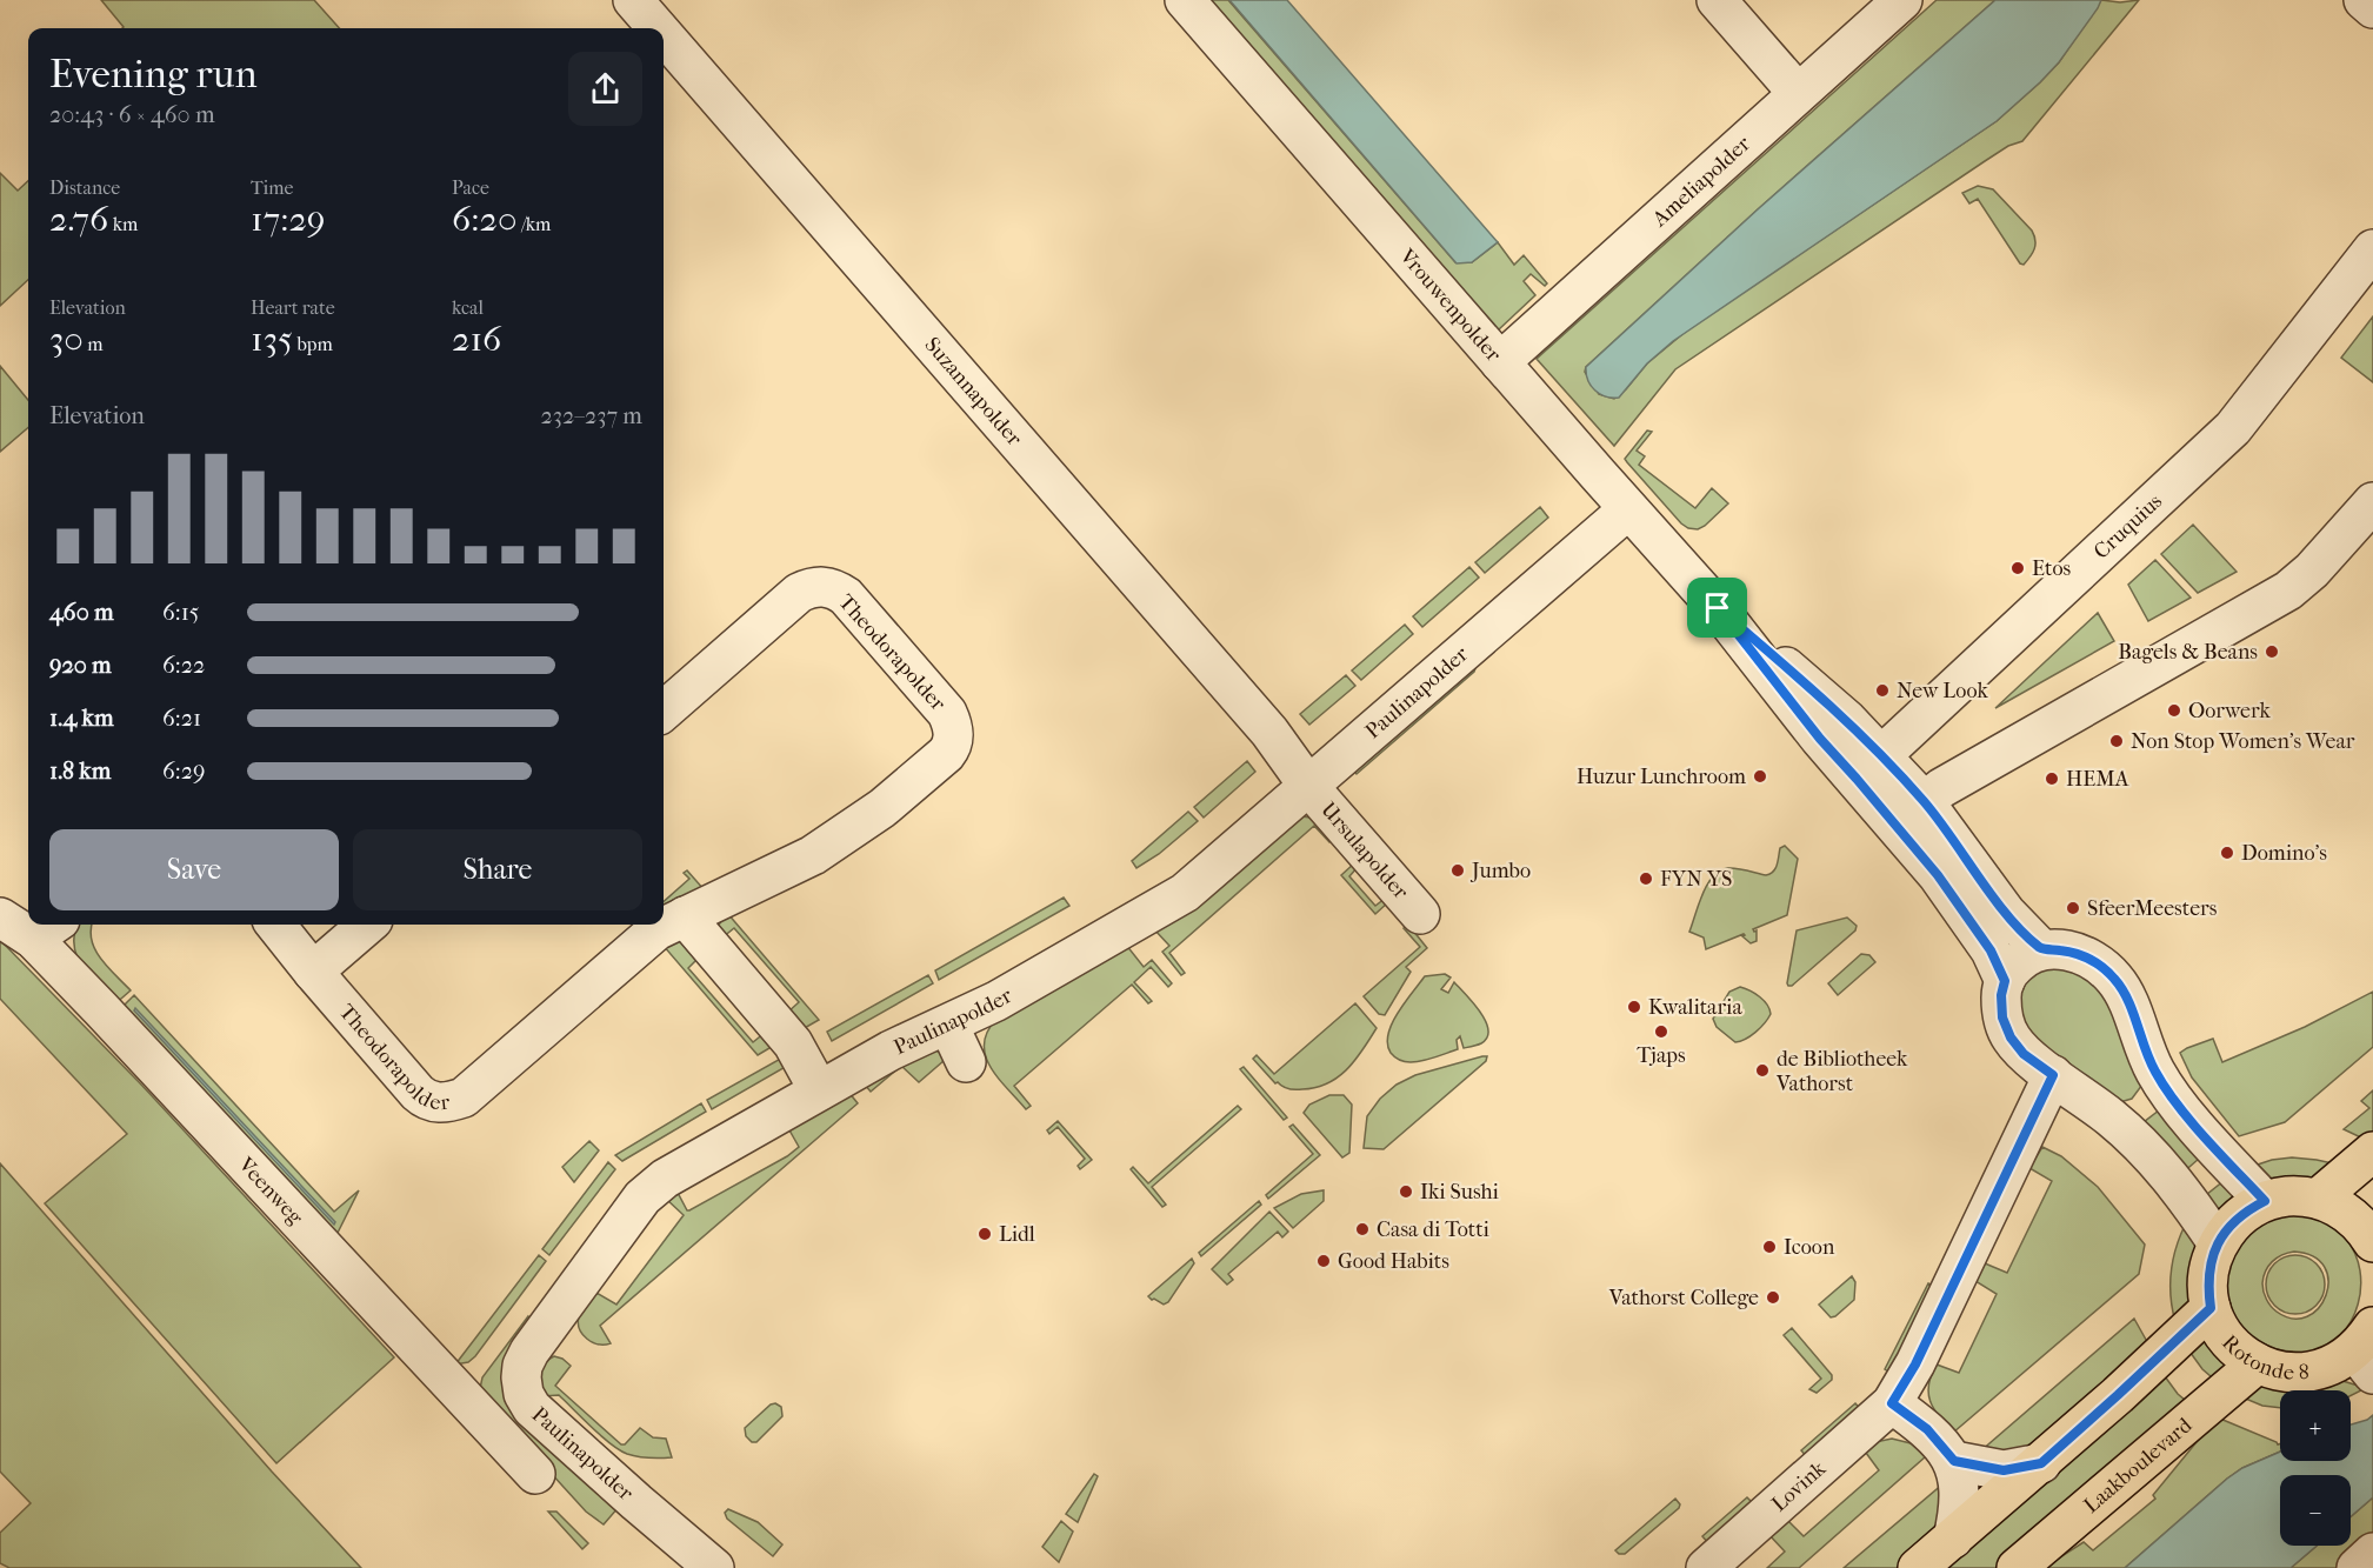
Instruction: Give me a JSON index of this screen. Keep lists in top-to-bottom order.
{
  "streets": {
    "main road": ["Rotonde 8", "Laakboulevard"],
    "street": [
      "Ameliapolder",
      "Vrouwenpolder",
      "Suzannapolder",
      "Cruquius",
      "Theodorapolder",
      "Paulinapolder",
      "Ursulapolder",
      "Veenweg",
      "Lovink"
    ]
  },
  "crossings": [
    ["Ameliapolder", "Vrouwenpolder"],
    ["Vrouwenpolder", "Cruquius"],
    ["Vrouwenpolder", "Paulinapolder"],
    ["Vrouwenpolder", "Rotonde 8"],
    ["Vrouwenpolder", "Lovink"],
    ["Suzannapolder", "Paulinapolder"],
    ["Suzannapolder", "Ursulapolder"],
    ["Paulinapolder", "Ursulapolder"],
    ["Rotonde 8", "Laakboulevard"]
  ],
  "places": [
    "Etos",
    "Bagels & Beans",
    "New Look",
    "Oorwerk",
    "Non Stop Women's Wear",
    "Huzur Lunchroom",
    "HEMA",
    "Domino's",
    "Jumbo",
    "FYN YS",
    "SfeerMeesters",
    "Kwalitaria",
    "Tjaps",
    "de Bibliotheek Vathorst",
    "Iki Sushi",
    "Casa di Totti",
    "Lidl",
    "Icoon",
    "Good Habits",
    "Vathorst College"
  ],
  "page": {
    "heading": ["Evening run", "20:43 · 6 × 460 m"],
    "stats": [
      ["Distance", "2.76 km"],
      ["Time", "17:29"],
      ["Pace", "6:20 /km"],
      ["Elevation", "30 m"],
      ["Heart rate", "135 bpm"],
      ["kcal", "216"]
    ],
    "chart": ["Elevation", "232–237 m"],
    "list": [
      {
        "name": "460 m",
        "note": "6:15"
      },
      {
        "name": "920 m",
        "note": "6:22"
      },
      {
        "name": "1.4 km",
        "note": "6:21"
      },
      {
        "name": "1.8 km",
        "note": "6:29"
      }
    ],
    "buttons": ["Save", "Share"],
    "map_buttons": ["+", "−"]
  }
}
